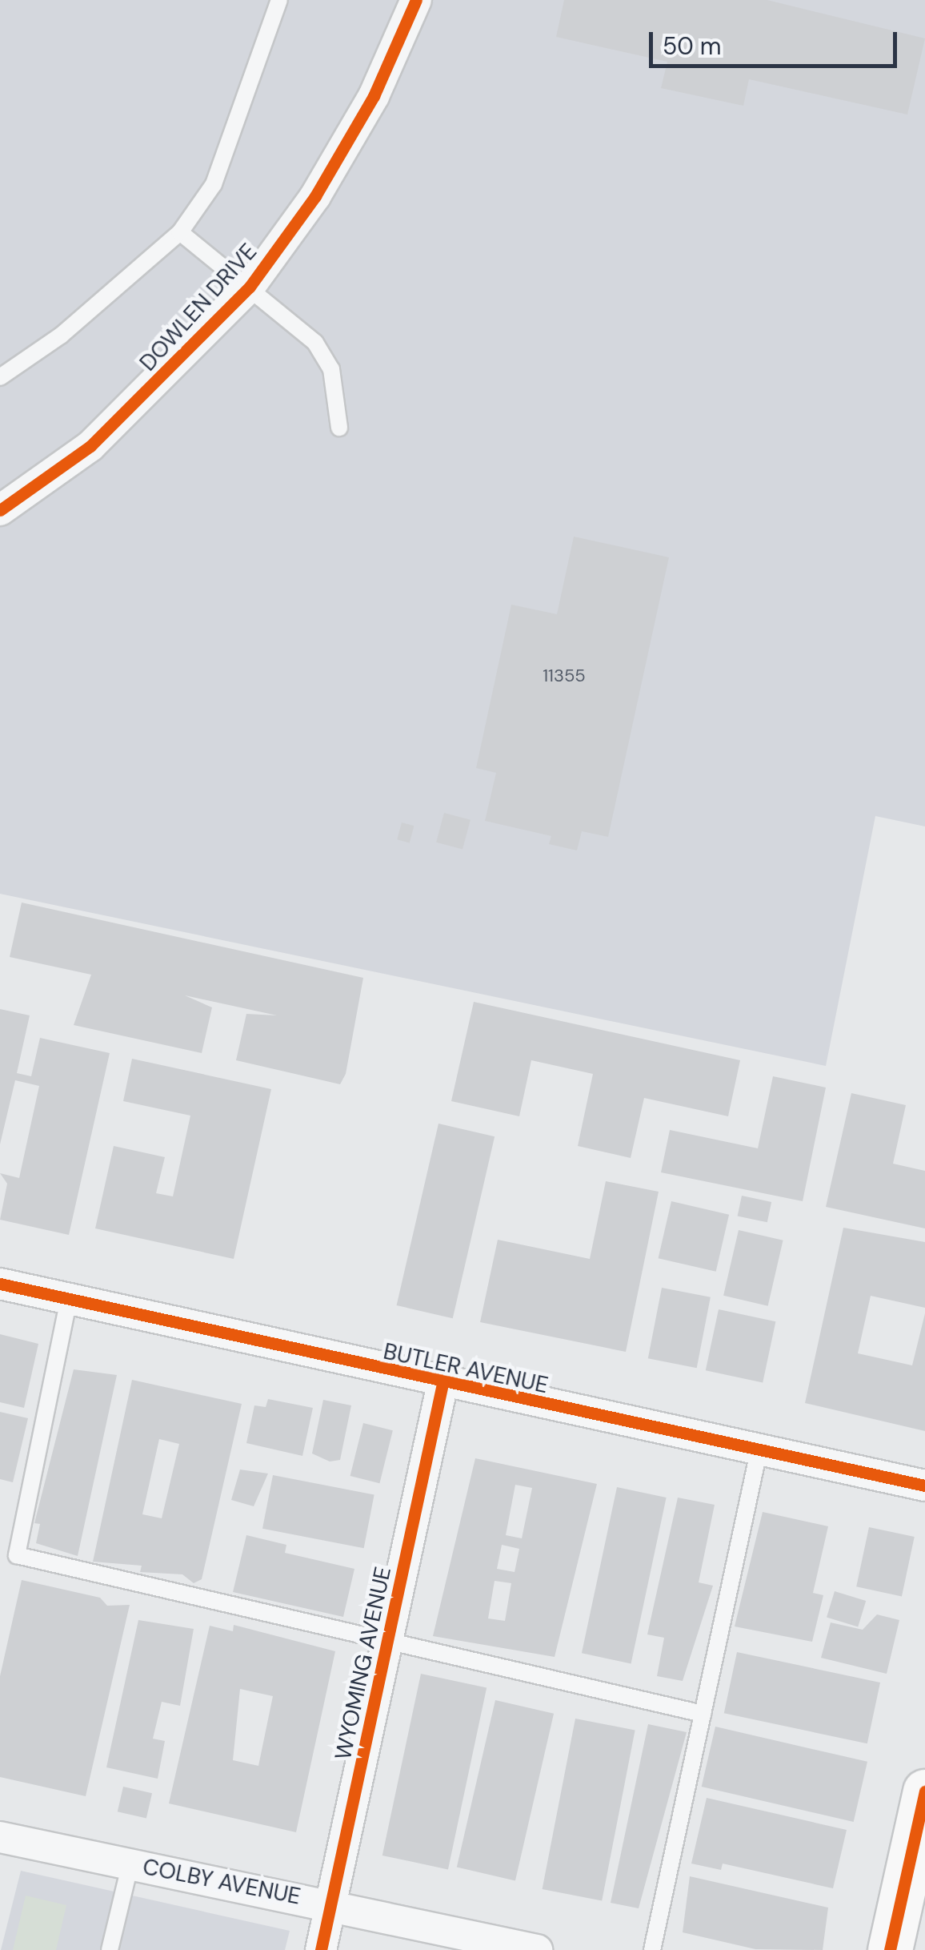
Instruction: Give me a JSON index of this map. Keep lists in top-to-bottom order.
{
  "streets": {
    "street": [
      "DOWLEN DRIVE",
      "BUTLER AVENUE",
      "WYOMING AVENUE",
      "COLBY AVENUE"
    ]
  },
  "crossings": [
    ["BUTLER AVENUE", "WYOMING AVENUE"],
    ["WYOMING AVENUE", "COLBY AVENUE"]
  ],
  "house_numbers": ["11355"],
  "scale_bar": "50 m"
}
